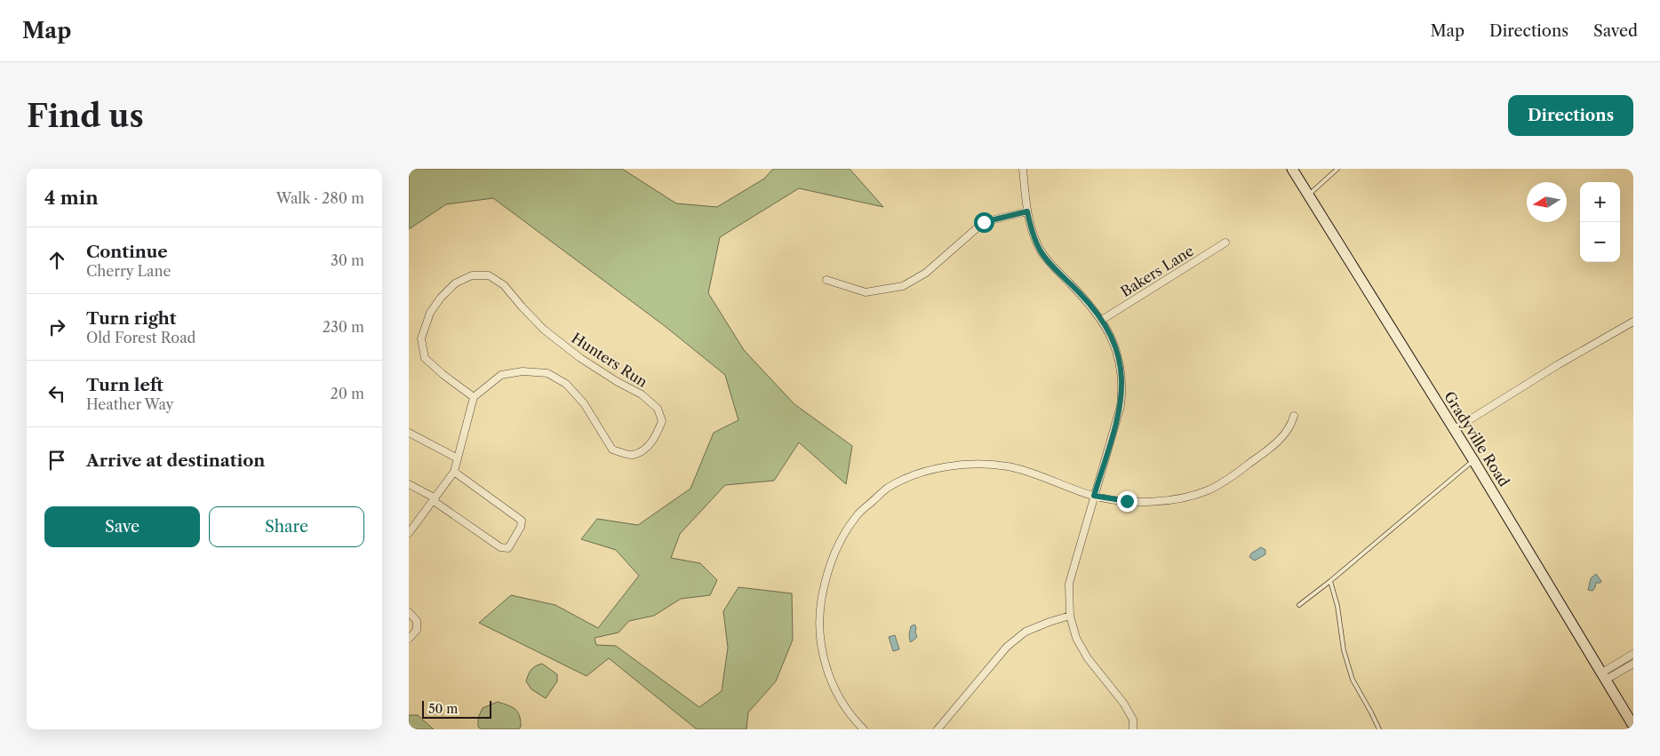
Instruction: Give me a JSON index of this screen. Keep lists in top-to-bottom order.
{
  "streets": {
    "street": ["Bakers Lane", "Hunters Run", "Gradyville Road"]
  },
  "scale_bar": "50 m",
  "north": "left",
  "page": {
    "header": "Map",
    "nav": ["Map", "Directions", "Saved"],
    "buttons": [
      "Directions",
      ["Save", "Share"]
    ],
    "title": "Find us",
    "heading": ["4 min", "Walk · 280 m"],
    "map_buttons": ["+", "−"],
    "list": [
      ["Continue", "Cherry Lane", "30 m"],
      ["Turn right", "Old Forest Road", "230 m"],
      ["Turn left", "Heather Way", "20 m"],
      "Arrive at destination"
    ],
    "scale": "50 m"
  }
}
